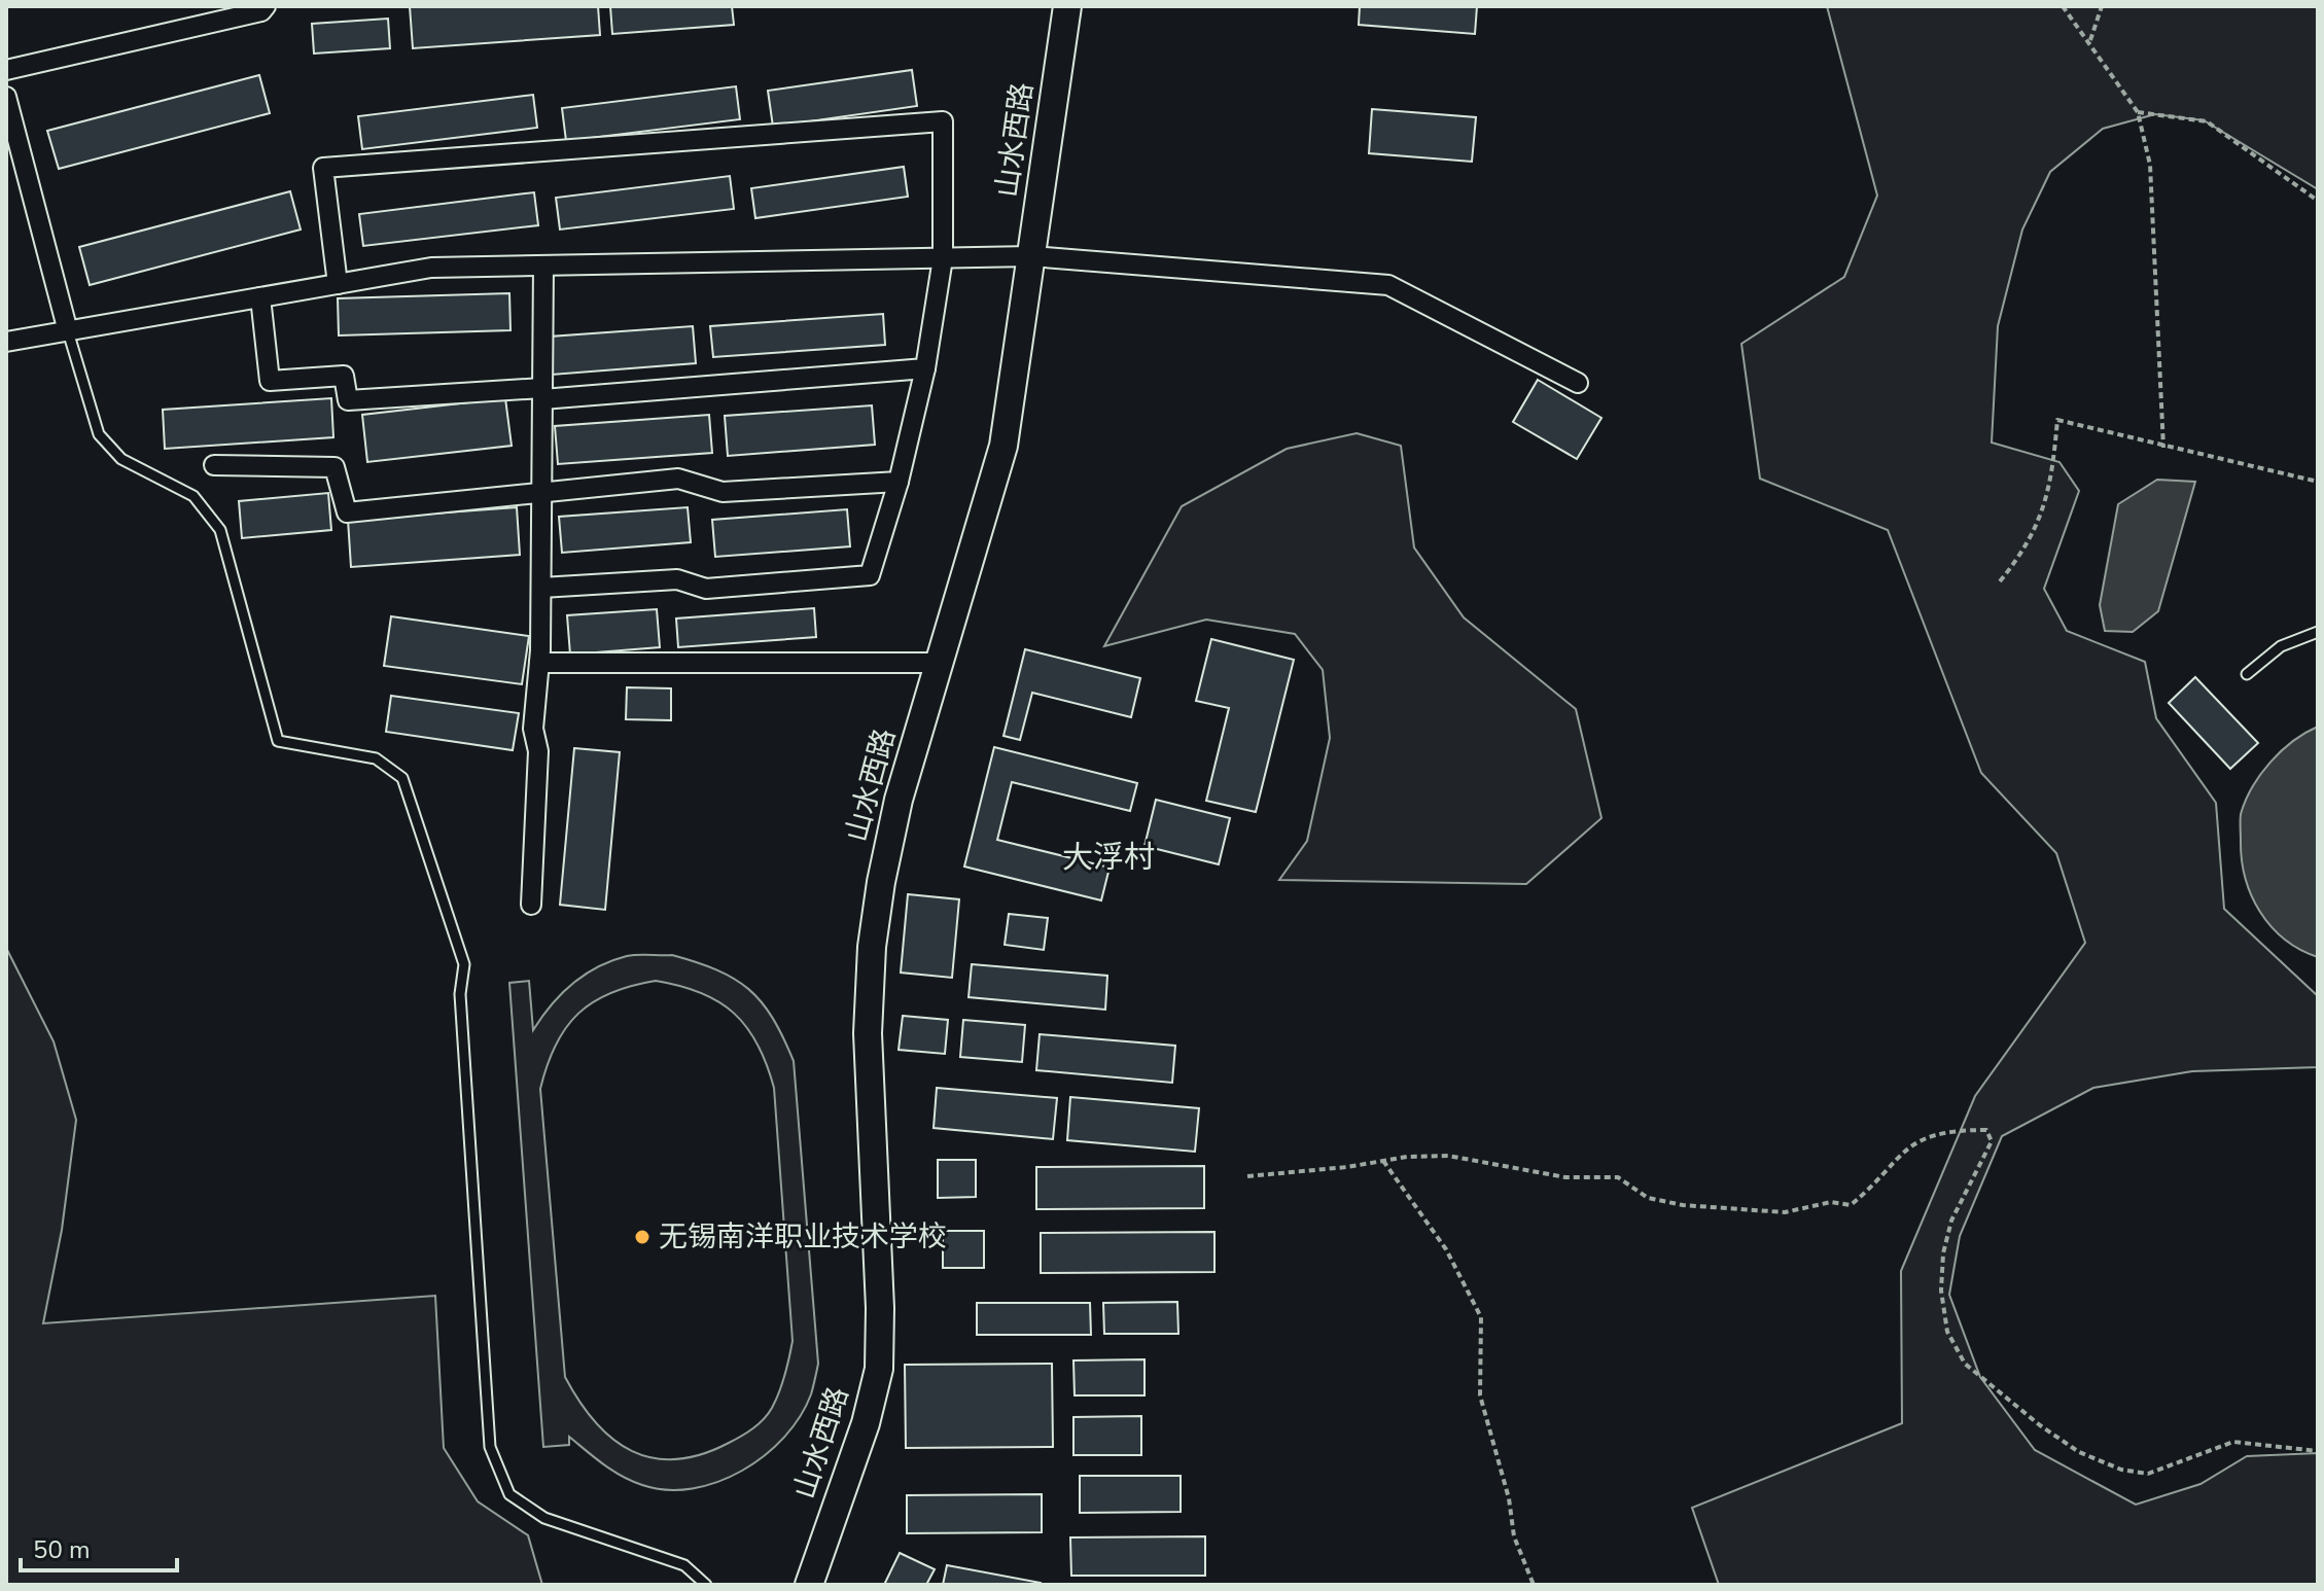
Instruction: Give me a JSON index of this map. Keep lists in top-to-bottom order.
{
  "streets": {
    "street": ["山水西路"]
  },
  "districts": ["大浮村"],
  "places": ["无锡南洋职业技术学校"],
  "scale_bar": "50 m"
}
